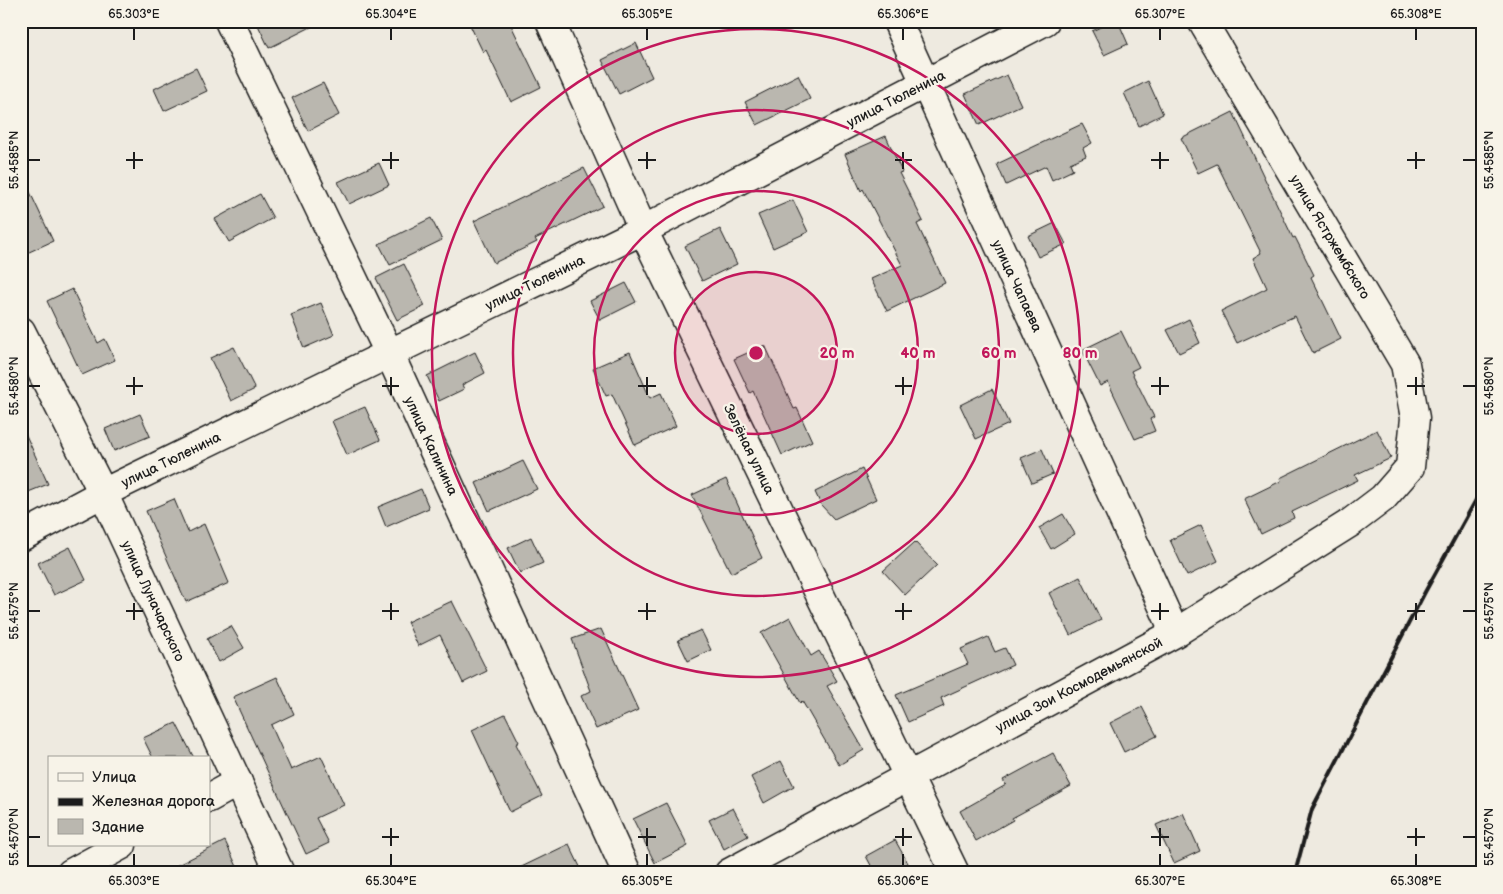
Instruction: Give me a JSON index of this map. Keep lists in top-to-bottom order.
{
  "streets": {
    "street": [
      "улица Тюленина",
      "улица Ястржембского",
      "улица Чапаева",
      "улица Калинина",
      "Зелёная улица",
      "улица Луначарского",
      "улица Зои Космодемьянской"
    ]
  },
  "crossings": [
    ["улица Тюленина", "улица Чапаева"],
    ["улица Тюленина", "улица Калинина"],
    ["улица Тюленина", "Зелёная улица"],
    ["улица Тюленина", "улица Луначарского"],
    ["улица Ястржембского", "улица Зои Космодемьянской"],
    ["улица Чапаева", "улица Зои Космодемьянской"],
    ["Зелёная улица", "улица Зои Космодемьянской"]
  ],
  "legend": ["Улица", "Железная дорога", "Здание"],
  "coordinates": [
    "65.303°E",
    "65.304°E",
    "65.305°E",
    "65.306°E",
    "65.307°E",
    "65.308°E",
    "55.4585°N",
    "55.4580°N",
    "55.4575°N",
    "55.4570°N"
  ],
  "rings": [
    "20 m",
    "40 m",
    "60 m",
    "80 m"
  ]
}
